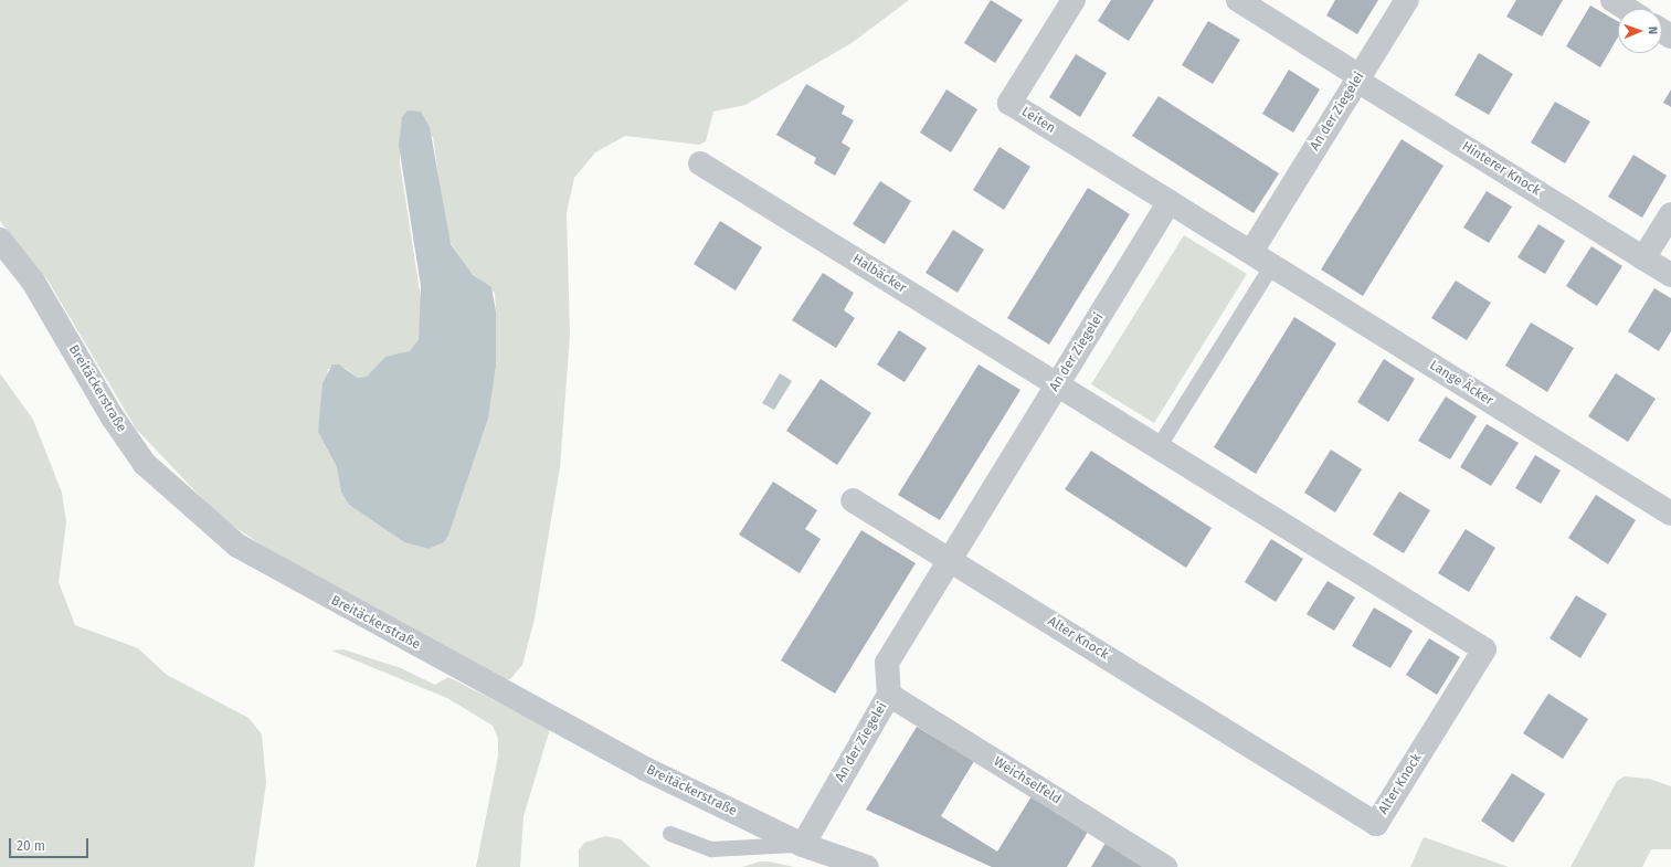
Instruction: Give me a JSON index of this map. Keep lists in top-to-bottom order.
{
  "streets": {
    "street": [
      "An der Ziegelei",
      "Leiten",
      "Hinterer Knock",
      "Halbäcker",
      "Lange Äcker",
      "Breitäckerstraße",
      "Alter Knock",
      "Weichselfeld"
    ]
  },
  "crossings": [
    ["An der Ziegelei", "Leiten"],
    ["An der Ziegelei", "Hinterer Knock"],
    ["An der Ziegelei", "Halbäcker"],
    ["An der Ziegelei", "Lange Äcker"],
    ["An der Ziegelei", "Breitäckerstraße"],
    ["An der Ziegelei", "Alter Knock"],
    ["An der Ziegelei", "Weichselfeld"],
    ["Halbäcker", "Alter Knock"]
  ],
  "scale_bar": "20 m",
  "north": "right"
}
